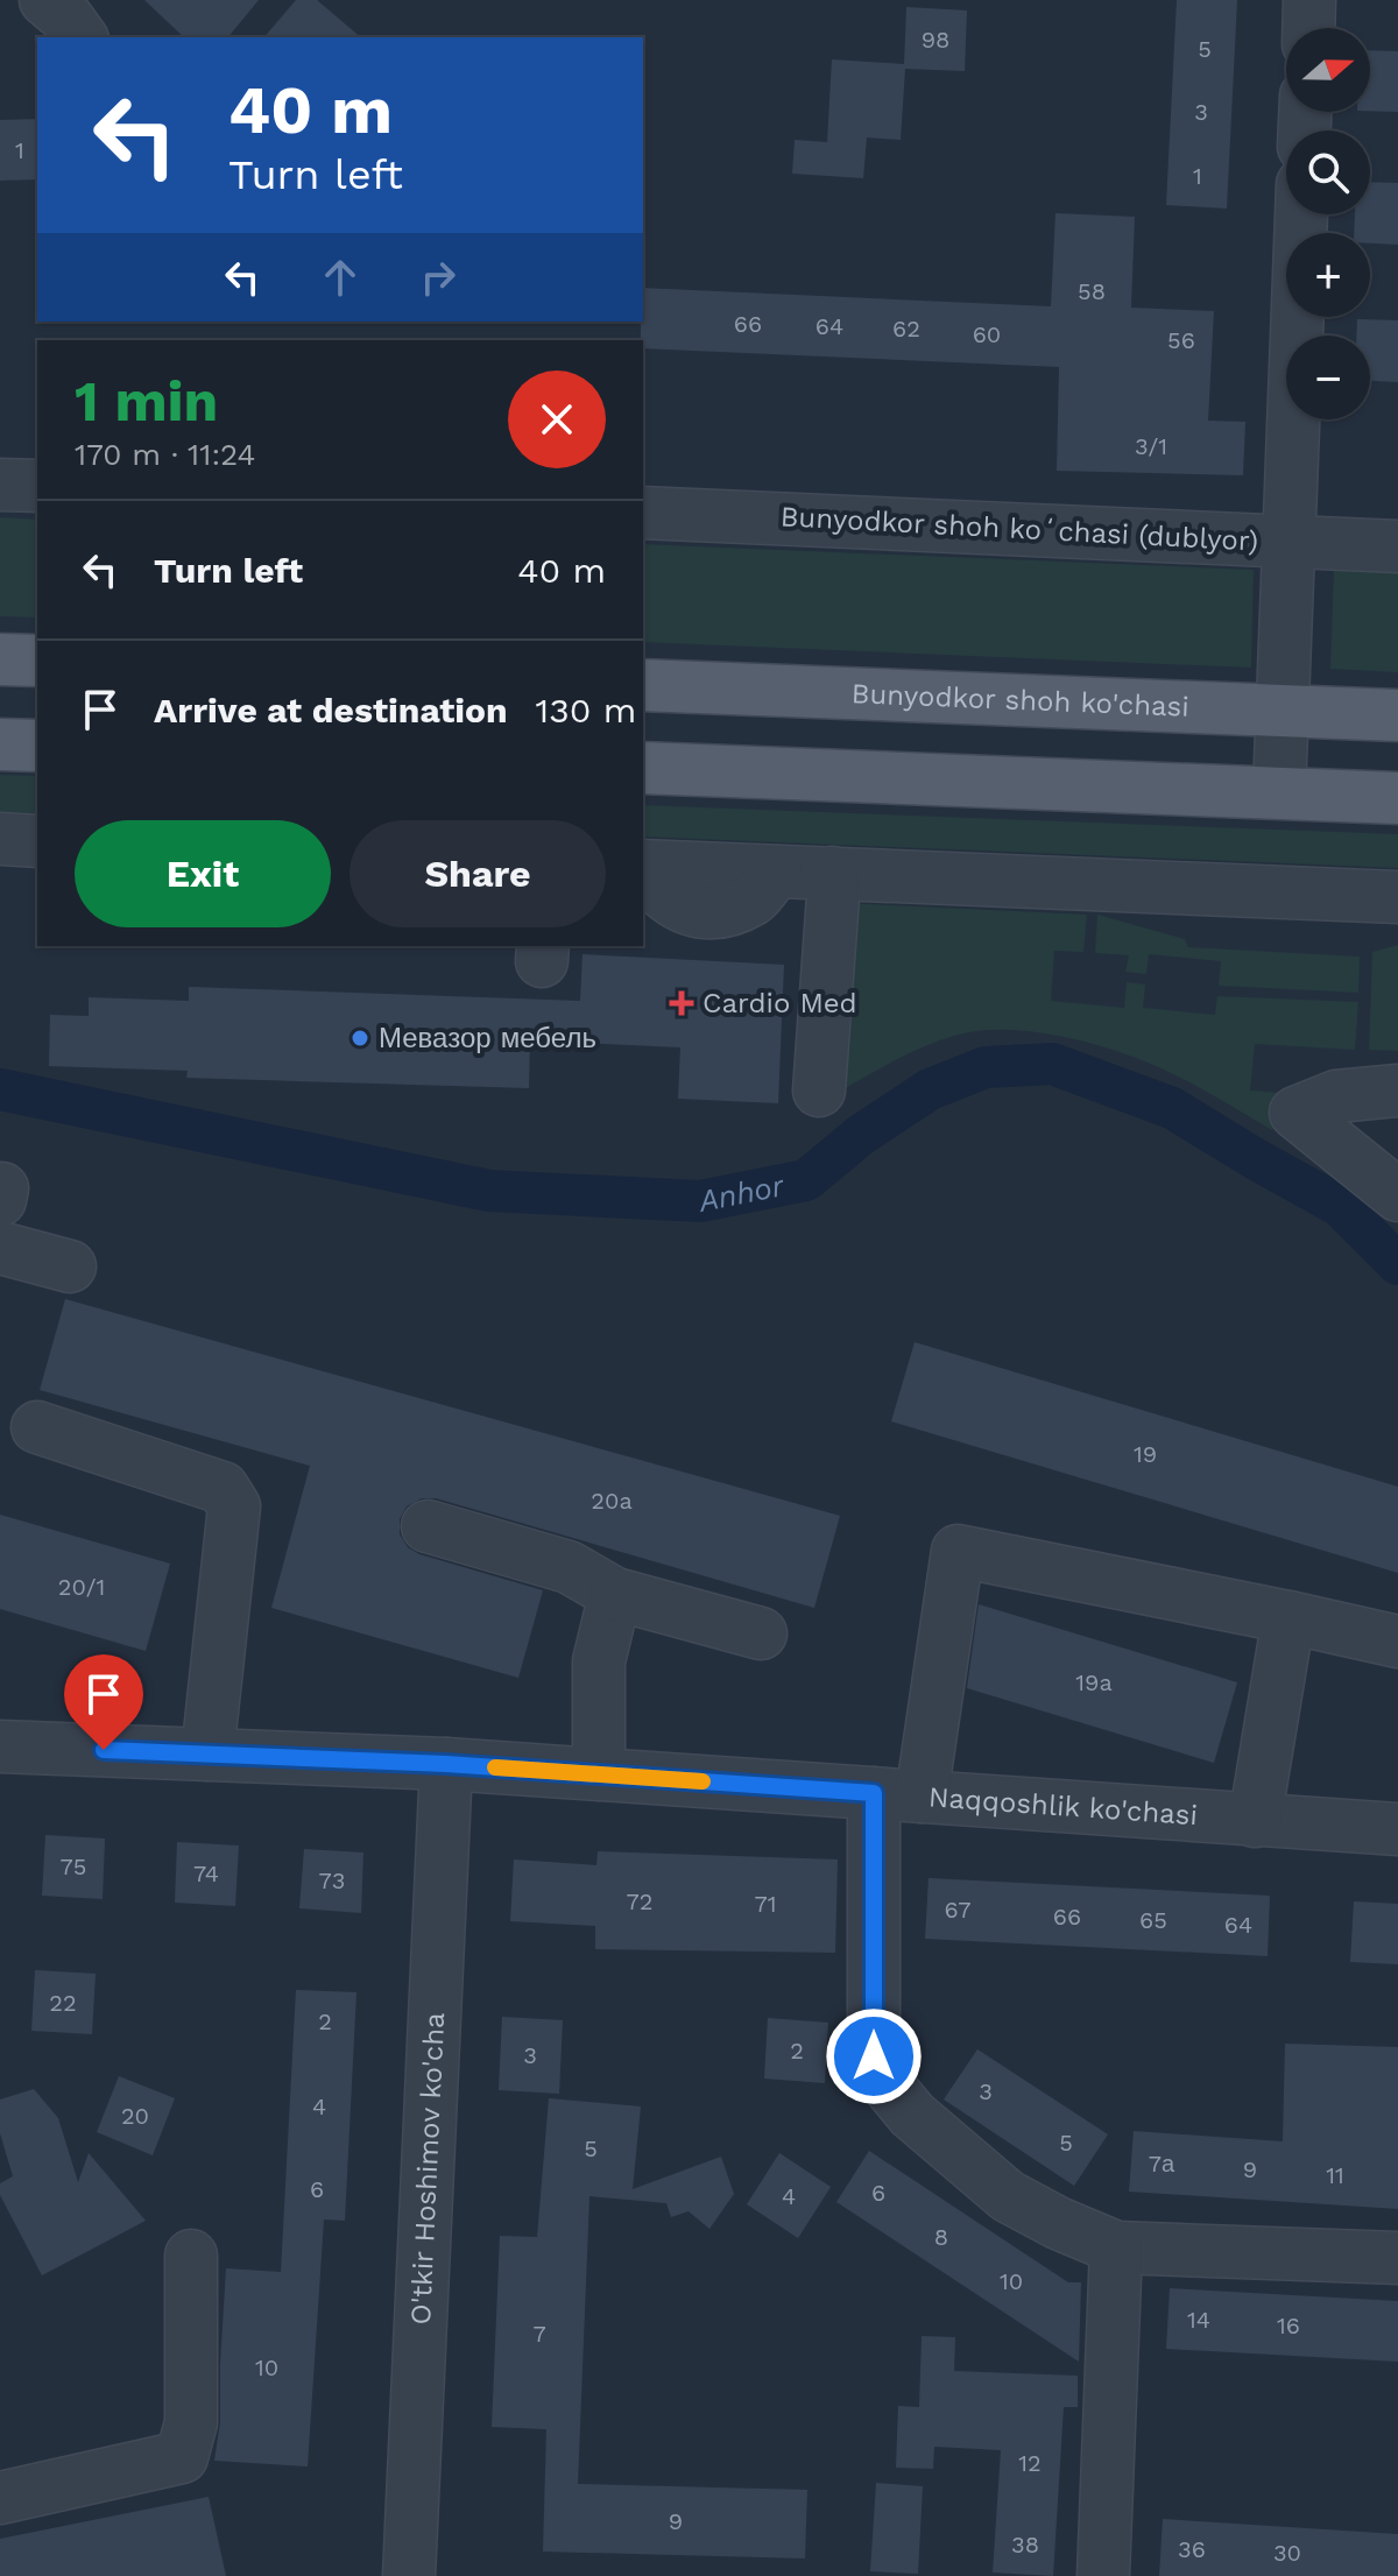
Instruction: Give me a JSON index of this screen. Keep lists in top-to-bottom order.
{
  "streets": {
    "main road": ["Bunyodkor shoh ko'chasi"],
    "street": ["Bunyodkor shoh koʻchasi (dublyor)", "Naqqoshlik ko'chasi", "O'tkir Hoshimov ko'cha"]
  },
  "crossings": [
    ["Naqqoshlik ko'chasi", "O'tkir Hoshimov ko'cha"]
  ],
  "water": ["Anhor"],
  "places": {
    "health": ["Cardio Med"],
    "other": ["Мевазор мебель"]
  },
  "house_numbers": [
    "98",
    "5",
    "3",
    "1",
    "1",
    "58",
    "66",
    "64",
    "62",
    "60",
    "56",
    "3/1",
    "19",
    "20a",
    "20/1",
    "19a",
    "75",
    "74",
    "73",
    "72",
    "71",
    "67",
    "66",
    "65",
    "64",
    "22",
    "2",
    "2",
    "3",
    "3",
    "4",
    "20",
    "5",
    "5",
    "7а",
    "9",
    "11",
    "6",
    "6",
    "4",
    "8",
    "10",
    "14",
    "16",
    "7",
    "10",
    "12",
    "9",
    "38",
    "36",
    "30"
  ],
  "north": "right",
  "page": {
    "map_buttons": ["+", "−"],
    "turn": ["40 m", "Turn left"],
    "heading": ["1 min", "170 m · 11:24"],
    "list": [
      {
        "name": "Turn left",
        "value": "40 m"
      },
      {
        "name": "Arrive at destination",
        "value": "130 m"
      }
    ],
    "buttons": ["Exit", "Share"]
  }
}
